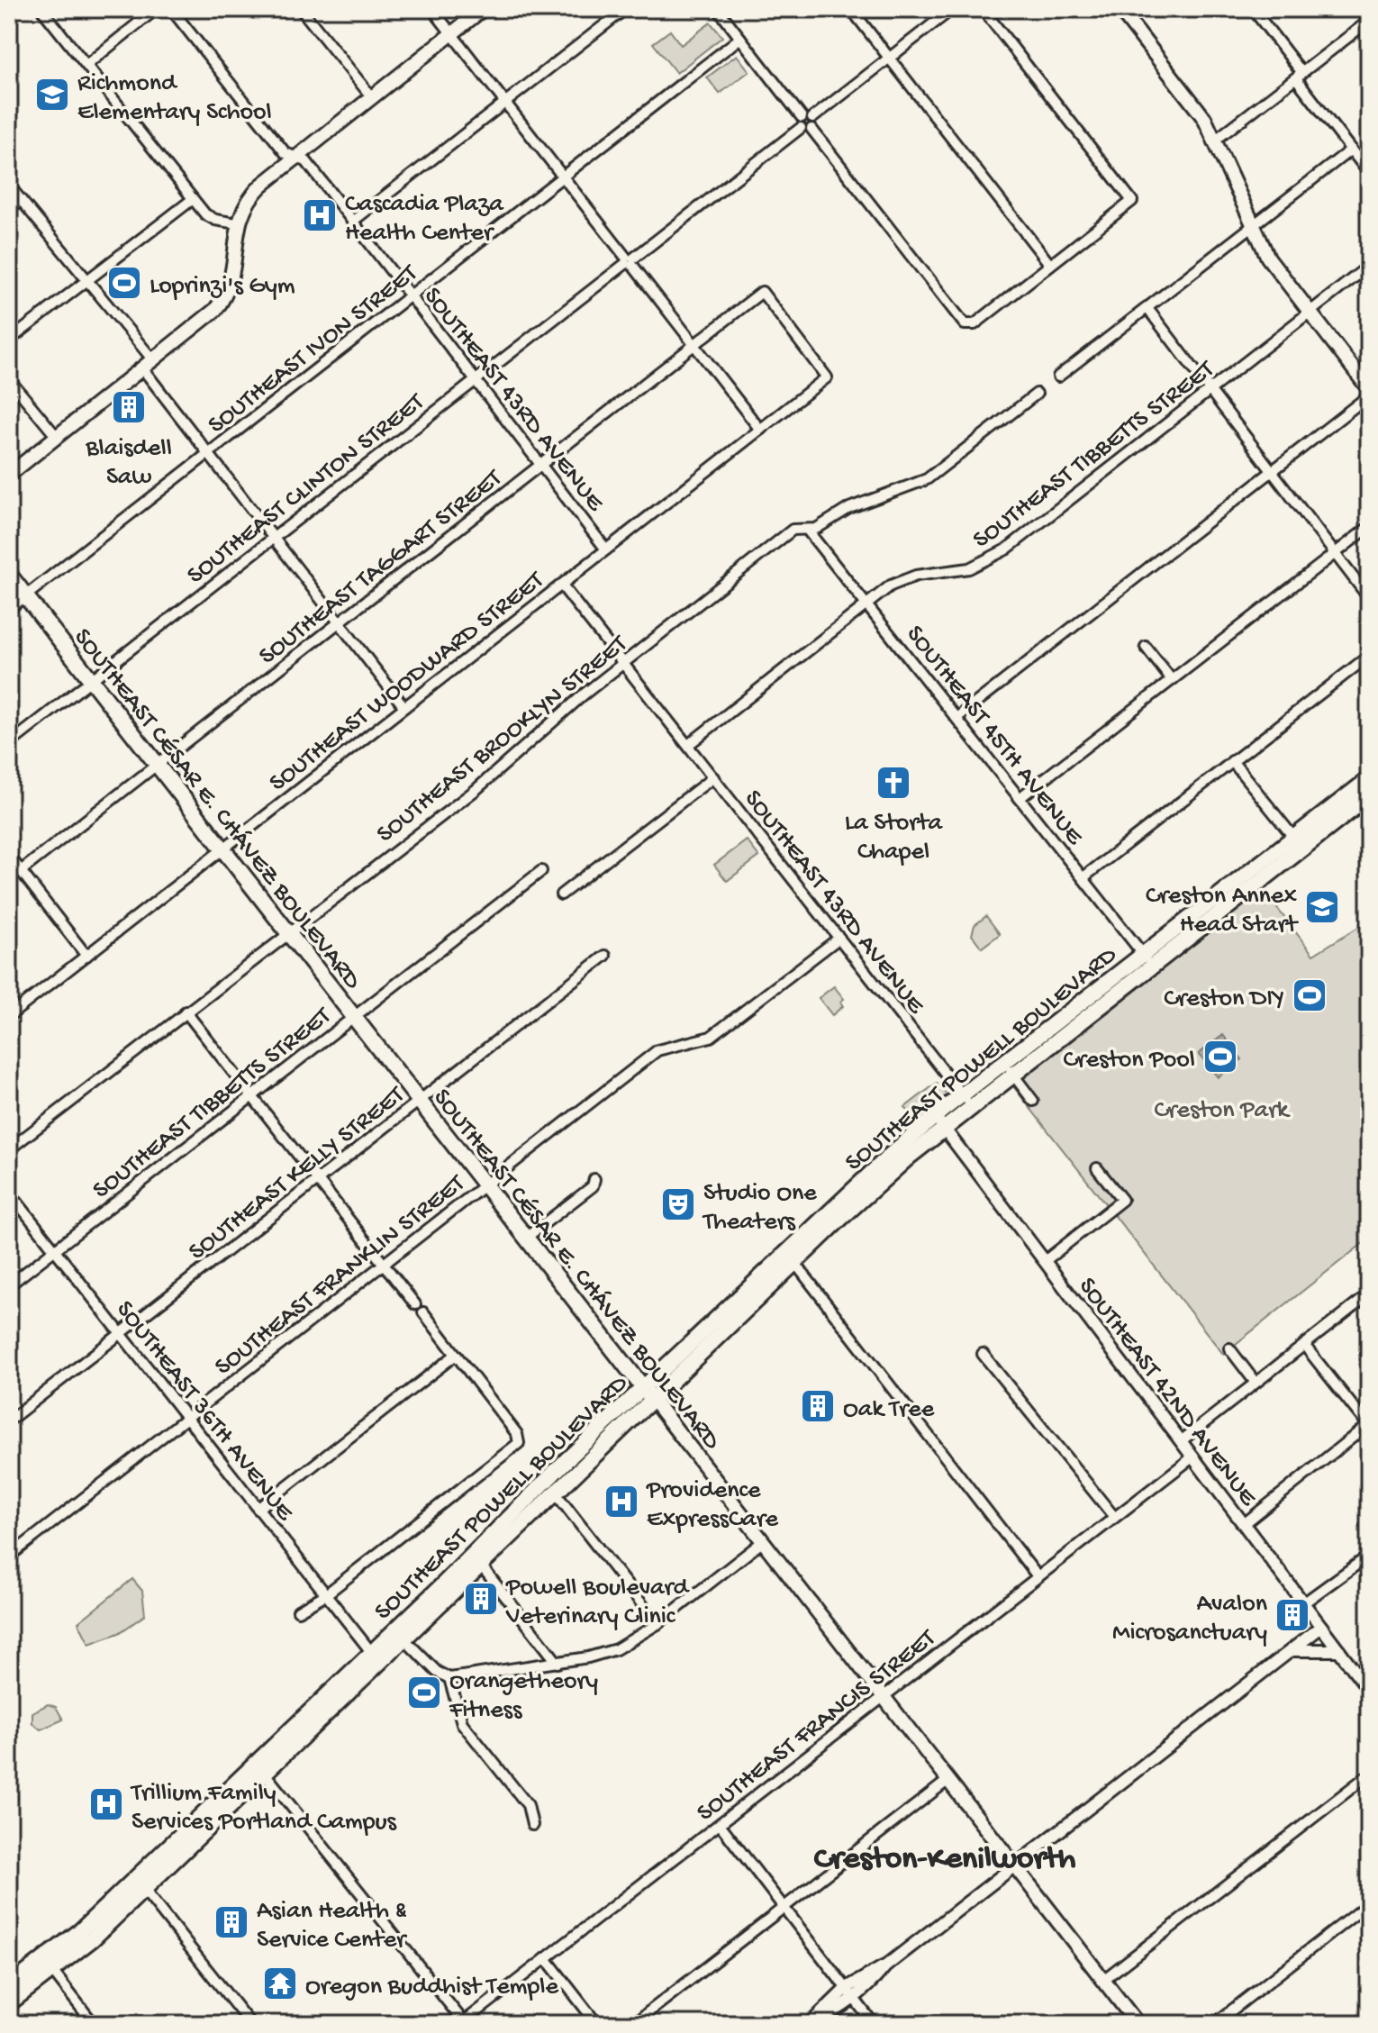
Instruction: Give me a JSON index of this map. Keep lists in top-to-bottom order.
{
  "streets": {
    "main road": ["SOUTHEAST CÉSAR E. CHÁVEZ BOULEVARD", "SOUTHEAST POWELL BOULEVARD"],
    "street": [
      "SOUTHEAST IVON STREET",
      "SOUTHEAST 43RD AVENUE",
      "SOUTHEAST TIBBETTS STREET",
      "SOUTHEAST CLINTON STREET",
      "SOUTHEAST TAGGART STREET",
      "SOUTHEAST WOODWARD STREET",
      "SOUTHEAST 45TH AVENUE",
      "SOUTHEAST BROOKLYN STREET",
      "SOUTHEAST KELLY STREET",
      "SOUTHEAST FRANKLIN STREET",
      "SOUTHEAST 42ND AVENUE",
      "SOUTHEAST 36TH AVENUE",
      "SOUTHEAST FRANCIS STREET"
    ]
  },
  "crossings": [
    ["SOUTHEAST IVON STREET", "SOUTHEAST 43RD AVENUE"],
    ["SOUTHEAST IVON STREET", "SOUTHEAST CÉSAR E. CHÁVEZ BOULEVARD"],
    ["SOUTHEAST 43RD AVENUE", "SOUTHEAST TIBBETTS STREET"],
    ["SOUTHEAST 43RD AVENUE", "SOUTHEAST CLINTON STREET"],
    ["SOUTHEAST 43RD AVENUE", "SOUTHEAST TAGGART STREET"],
    ["SOUTHEAST 43RD AVENUE", "SOUTHEAST WOODWARD STREET"],
    ["SOUTHEAST 43RD AVENUE", "SOUTHEAST BROOKLYN STREET"],
    ["SOUTHEAST 43RD AVENUE", "SOUTHEAST POWELL BOULEVARD"],
    ["SOUTHEAST 43RD AVENUE", "SOUTHEAST FRANKLIN STREET"],
    ["SOUTHEAST TIBBETTS STREET", "SOUTHEAST 45TH AVENUE"],
    ["SOUTHEAST TIBBETTS STREET", "SOUTHEAST CÉSAR E. CHÁVEZ BOULEVARD"],
    ["SOUTHEAST TIBBETTS STREET", "SOUTHEAST 36TH AVENUE"],
    ["SOUTHEAST CLINTON STREET", "SOUTHEAST CÉSAR E. CHÁVEZ BOULEVARD"],
    ["SOUTHEAST TAGGART STREET", "SOUTHEAST WOODWARD STREET"],
    ["SOUTHEAST TAGGART STREET", "SOUTHEAST CÉSAR E. CHÁVEZ BOULEVARD"],
    ["SOUTHEAST WOODWARD STREET", "SOUTHEAST CÉSAR E. CHÁVEZ BOULEVARD"],
    ["SOUTHEAST 45TH AVENUE", "SOUTHEAST BROOKLYN STREET"],
    ["SOUTHEAST 45TH AVENUE", "SOUTHEAST POWELL BOULEVARD"],
    ["SOUTHEAST BROOKLYN STREET", "SOUTHEAST CÉSAR E. CHÁVEZ BOULEVARD"],
    ["SOUTHEAST CÉSAR E. CHÁVEZ BOULEVARD", "SOUTHEAST POWELL BOULEVARD"],
    ["SOUTHEAST CÉSAR E. CHÁVEZ BOULEVARD", "SOUTHEAST KELLY STREET"],
    ["SOUTHEAST CÉSAR E. CHÁVEZ BOULEVARD", "SOUTHEAST FRANKLIN STREET"],
    ["SOUTHEAST CÉSAR E. CHÁVEZ BOULEVARD", "SOUTHEAST FRANCIS STREET"],
    ["SOUTHEAST POWELL BOULEVARD", "SOUTHEAST 42ND AVENUE"],
    ["SOUTHEAST POWELL BOULEVARD", "SOUTHEAST 36TH AVENUE"],
    ["SOUTHEAST KELLY STREET", "SOUTHEAST 36TH AVENUE"],
    ["SOUTHEAST FRANKLIN STREET", "SOUTHEAST 36TH AVENUE"],
    ["SOUTHEAST 42ND AVENUE", "SOUTHEAST FRANCIS STREET"]
  ],
  "districts": ["Creston-Kenilworth"],
  "parks": ["Creston Park"],
  "places": {
    "school or university": ["Richmond Elementary School", "Creston Annex Head Start"],
    "hospital": ["Cascadia Plaza Health Center", "Providence ExpressCare", "Trillium Family Services Portland Campus"],
    "sports": [
      "Loprinzi's Gym",
      "Creston DIY",
      "Creston Pool",
      "Orangetheory Fitness"
    ],
    "building": [
      "Blaisdell Saw",
      "Oak Tree",
      "Powell Boulevard Veterinary Clinic",
      "Avalon Microsanctuary",
      "Asian Health & Service Center"
    ],
    "church": ["La Storta Chapel"],
    "theatre": ["Studio One Theaters"],
    "temple": ["Oregon Buddhist Temple"]
  }
}
